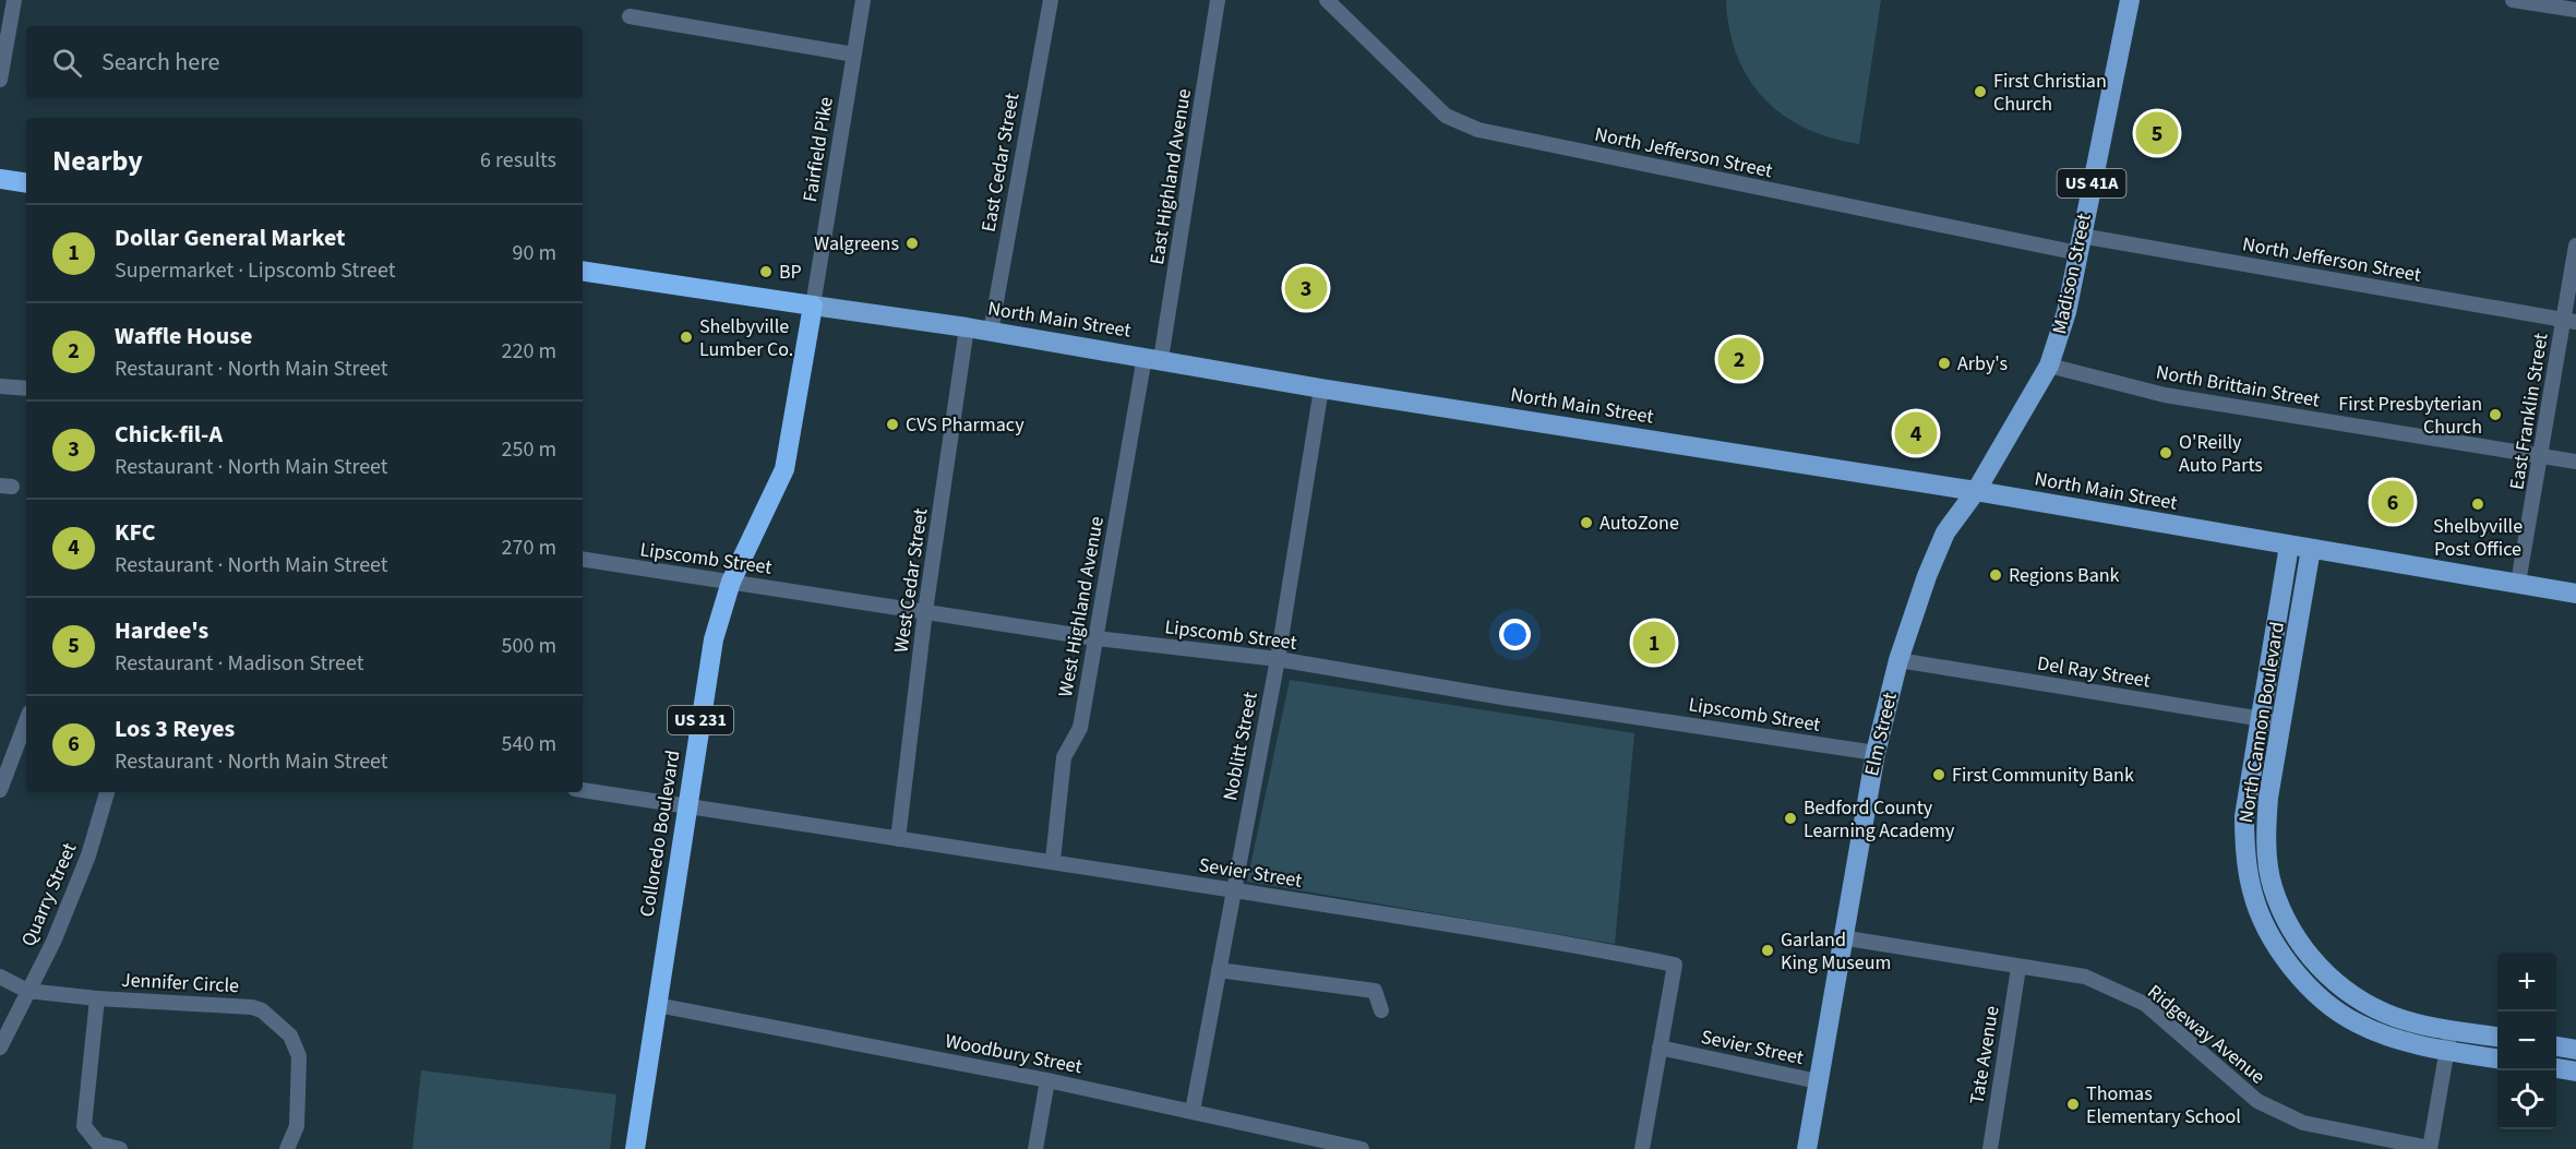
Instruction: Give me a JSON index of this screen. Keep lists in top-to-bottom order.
{
  "streets": {
    "highway": ["North Main Street", "US 231", "Colloredo Boulevard"],
    "main road": [
      "US 41A",
      "Madison Street",
      "North Cannon Boulevard",
      "Elm Street"
    ],
    "street": [
      "Fairfield Pike",
      "North Jefferson Street",
      "East Cedar Street",
      "East Highland Avenue",
      "North Brittain Street",
      "East Franklin Street",
      "Lipscomb Street",
      "West Cedar Street",
      "West Highland Avenue",
      "Del Ray Street",
      "Noblitt Street",
      "Sevier Street",
      "Quarry Street",
      "Jennifer Circle",
      "Ridgeway Avenue",
      "Woodbury Street",
      "Tate Avenue"
    ]
  },
  "crossings": [
    ["Fairfield Pike", "North Main Street"],
    ["Fairfield Pike", "Colloredo Boulevard"],
    ["North Jefferson Street", "Madison Street"],
    ["North Jefferson Street", "East Franklin Street"],
    ["East Cedar Street", "North Main Street"],
    ["East Highland Avenue", "North Main Street"],
    ["East Highland Avenue", "West Highland Avenue"],
    ["Madison Street", "North Main Street"],
    ["Madison Street", "North Brittain Street"],
    ["Madison Street", "Elm Street"],
    ["North Main Street", "East Franklin Street"],
    ["North Main Street", "West Cedar Street"],
    ["North Main Street", "West Highland Avenue"],
    ["North Main Street", "North Cannon Boulevard"],
    ["North Main Street", "Elm Street"],
    ["North Main Street", "Noblitt Street"],
    ["North Main Street", "Colloredo Boulevard"],
    ["North Brittain Street", "East Franklin Street"],
    ["Lipscomb Street", "West Cedar Street"],
    ["Lipscomb Street", "West Highland Avenue"],
    ["Lipscomb Street", "Elm Street"],
    ["Lipscomb Street", "Noblitt Street"],
    ["Lipscomb Street", "Colloredo Boulevard"],
    ["West Cedar Street", "Sevier Street"],
    ["West Highland Avenue", "Sevier Street"],
    ["Del Ray Street", "North Cannon Boulevard"],
    ["Del Ray Street", "Elm Street"],
    ["Elm Street", "Sevier Street"],
    ["Elm Street", "Ridgeway Avenue"],
    ["Noblitt Street", "Sevier Street"],
    ["Noblitt Street", "Woodbury Street"],
    ["Colloredo Boulevard", "Sevier Street"],
    ["Colloredo Boulevard", "Woodbury Street"],
    ["Quarry Street", "Jennifer Circle"],
    ["Ridgeway Avenue", "Tate Avenue"]
  ],
  "places": [
    "First Christian Church",
    "Walgreens",
    "BP",
    "Shelbyville Lumber Co.",
    "Arby's",
    "First Presbyterian Church",
    "CVS Pharmacy",
    "O'Reilly Auto Parts",
    "Shelbyville Post Office",
    "AutoZone",
    "Regions Bank",
    "First Community Bank",
    "Bedford County Learning Academy",
    "Garland King Museum",
    "Thomas Elementary School"
  ],
  "page": {
    "search": "Search here",
    "pins": [
      "5",
      "3",
      "2",
      "4",
      "6",
      "1"
    ],
    "heading": ["Nearby", "6 results"],
    "list": [
      {
        "mark": "1",
        "name": "Dollar General Market",
        "note": "Supermarket · Lipscomb Street",
        "value": "90 m"
      },
      {
        "mark": "2",
        "name": "Waffle House",
        "note": "Restaurant · North Main Street",
        "value": "220 m"
      },
      {
        "mark": "3",
        "name": "Chick-fil-A",
        "note": "Restaurant · North Main Street",
        "value": "250 m"
      },
      {
        "mark": "4",
        "name": "KFC",
        "note": "Restaurant · North Main Street",
        "value": "270 m"
      },
      {
        "mark": "5",
        "name": "Hardee's",
        "note": "Restaurant · Madison Street",
        "value": "500 m"
      },
      {
        "mark": "6",
        "name": "Los 3 Reyes",
        "note": "Restaurant · North Main Street",
        "value": "540 m"
      }
    ],
    "map_buttons": ["+", "−"]
  }
}
